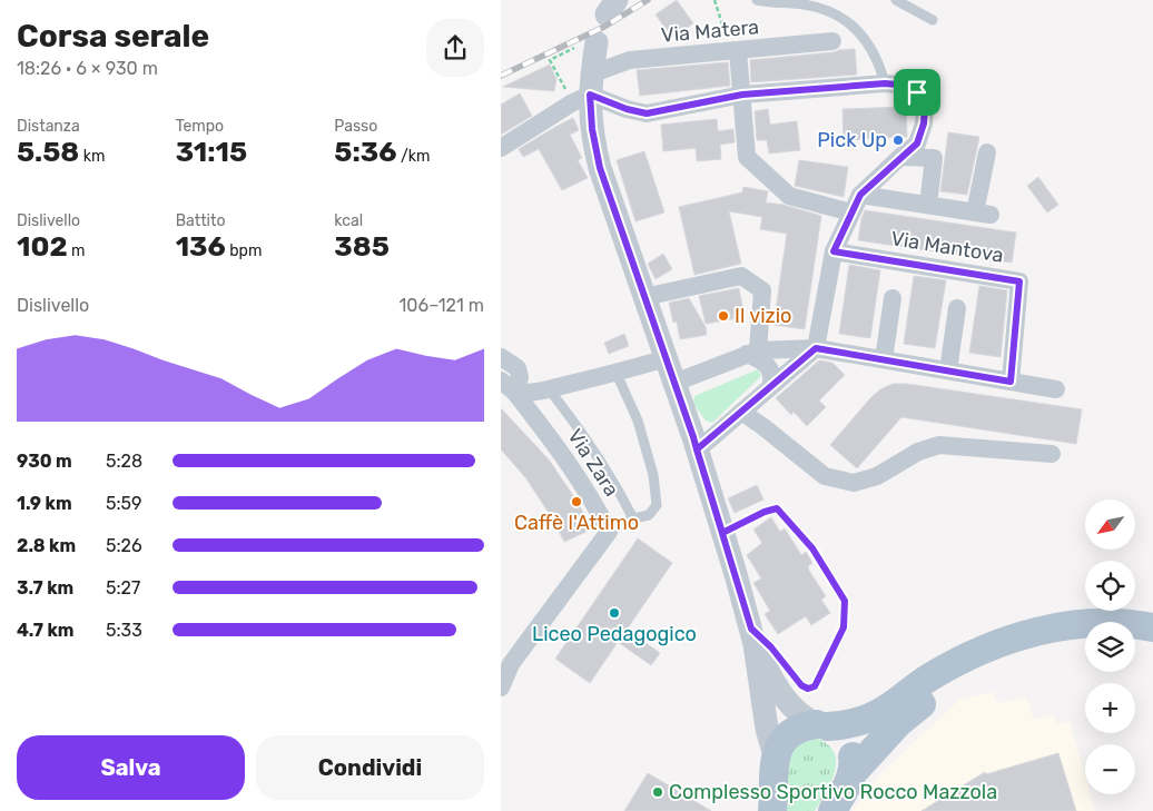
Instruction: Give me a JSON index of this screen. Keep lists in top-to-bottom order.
{
  "streets": {
    "street": ["Via Matera", "Via Mantova", "Via Zara"]
  },
  "places": [
    "Pick Up",
    "Il vizio",
    "Caffè l'Attimo",
    "Liceo Pedagogico",
    "Complesso Sportivo Rocco Mazzola"
  ],
  "north": "bottom left",
  "page": {
    "heading": ["Corsa serale", "18:26 · 6 × 930 m"],
    "stats": [
      ["Distanza", "5.58 km"],
      ["Tempo", "31:15"],
      ["Passo", "5:36 /km"],
      ["Dislivello", "102 m"],
      ["Battito", "136 bpm"],
      ["kcal", "385"]
    ],
    "chart": ["Dislivello", "106–121 m"],
    "list": [
      {
        "name": "930 m",
        "note": "5:28"
      },
      {
        "name": "1.9 km",
        "note": "5:59"
      },
      {
        "name": "2.8 km",
        "note": "5:26"
      },
      {
        "name": "3.7 km",
        "note": "5:27"
      },
      {
        "name": "4.7 km",
        "note": "5:33"
      }
    ],
    "map_buttons": ["+", "−"],
    "buttons": ["Salva", "Condividi"]
  }
}
